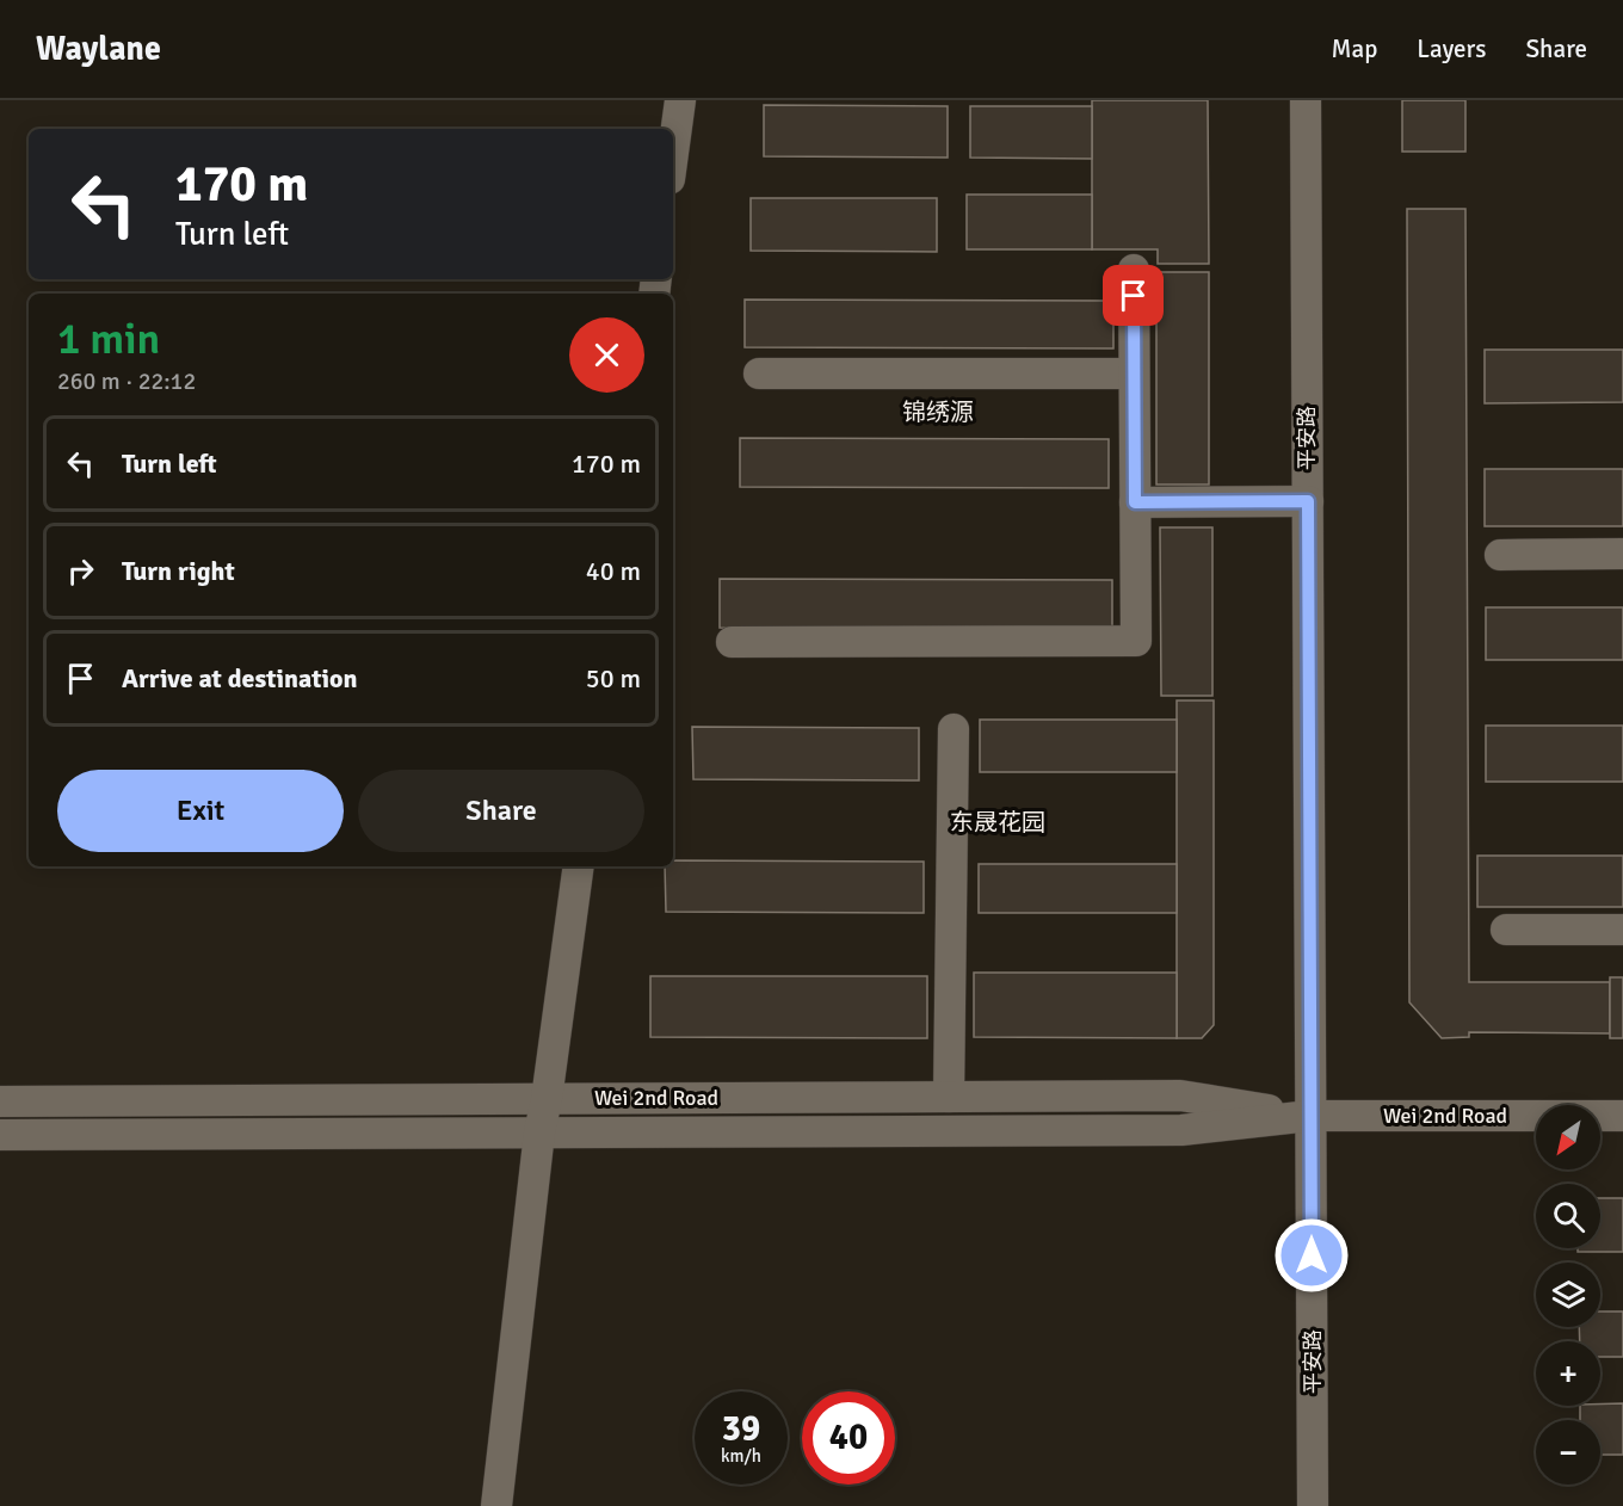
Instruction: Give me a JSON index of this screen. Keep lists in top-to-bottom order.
{
  "streets": {
    "street": ["平安路", "Wei 2nd Road"]
  },
  "crossings": [
    ["平安路", "Wei 2nd Road"]
  ],
  "districts": ["锦绣源", "东晟花园"],
  "north": "bottom left",
  "page": {
    "header": "Waylane",
    "nav": ["Map", "Layers", "Share"],
    "turn": ["170 m", "Turn left"],
    "heading": ["1 min", "260 m · 22:12"],
    "list": [
      {
        "name": "Turn left",
        "value": "170 m"
      },
      {
        "name": "Turn right",
        "value": "40 m"
      },
      {
        "name": "Arrive at destination",
        "value": "50 m"
      }
    ],
    "buttons": ["Exit", "Share"],
    "map_buttons": ["+", "−"],
    "speed": "39 km/h",
    "limit": "40"
  }
}
